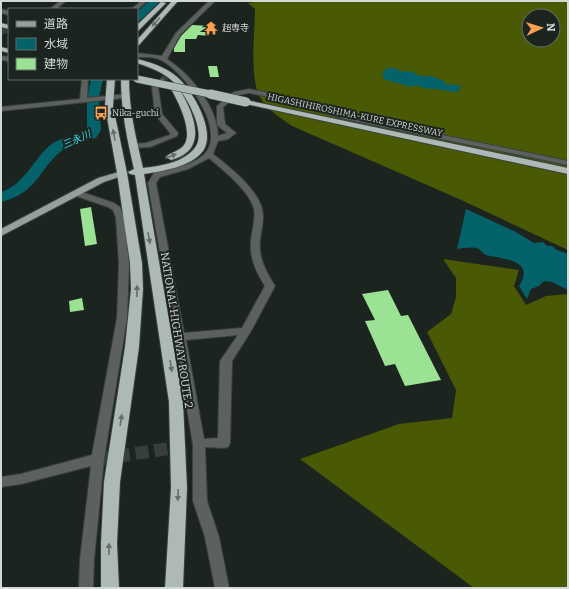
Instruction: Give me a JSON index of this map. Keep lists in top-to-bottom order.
{
  "streets": {
    "highway": ["HIGASHIHIROSHIMA-KURE EXPRESSWAY", "NATIONAL HIGHWAY ROUTE 2"]
  },
  "water": ["三永川"],
  "places": {
    "temple": ["超専寺"],
    "bus stop": ["Nika-guchi"]
  },
  "legend": ["道路", "水域", "建物"],
  "north": "right"
}
